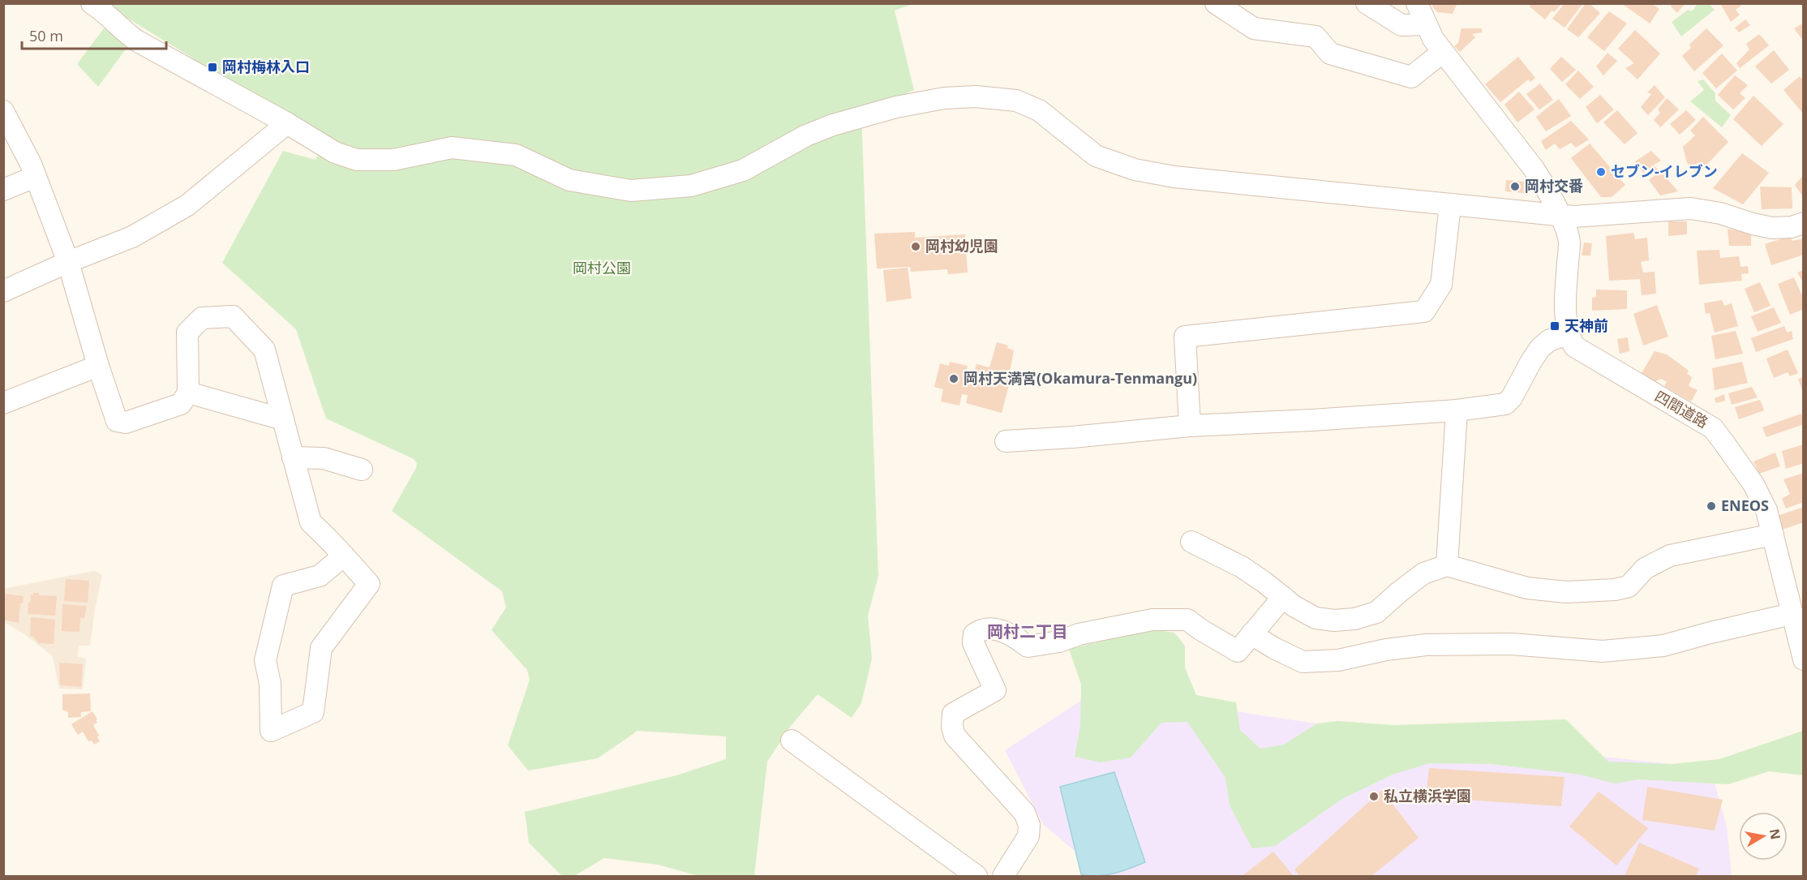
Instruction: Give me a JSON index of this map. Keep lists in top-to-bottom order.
{
  "streets": {
    "street": ["四間道路"]
  },
  "districts": ["岡村二丁目"],
  "parks": ["岡村公園"],
  "places": {
    "transit": ["岡村梅林入口", "天神前"],
    "other": [
      "セブン-イレブン",
      "岡村交番",
      "岡村幼児園",
      "岡村天満宮(Okamura-Tenmangu)",
      "ENEOS",
      "私立横浜学園"
    ]
  },
  "scale_bar": "50 m",
  "north": "right"
}
